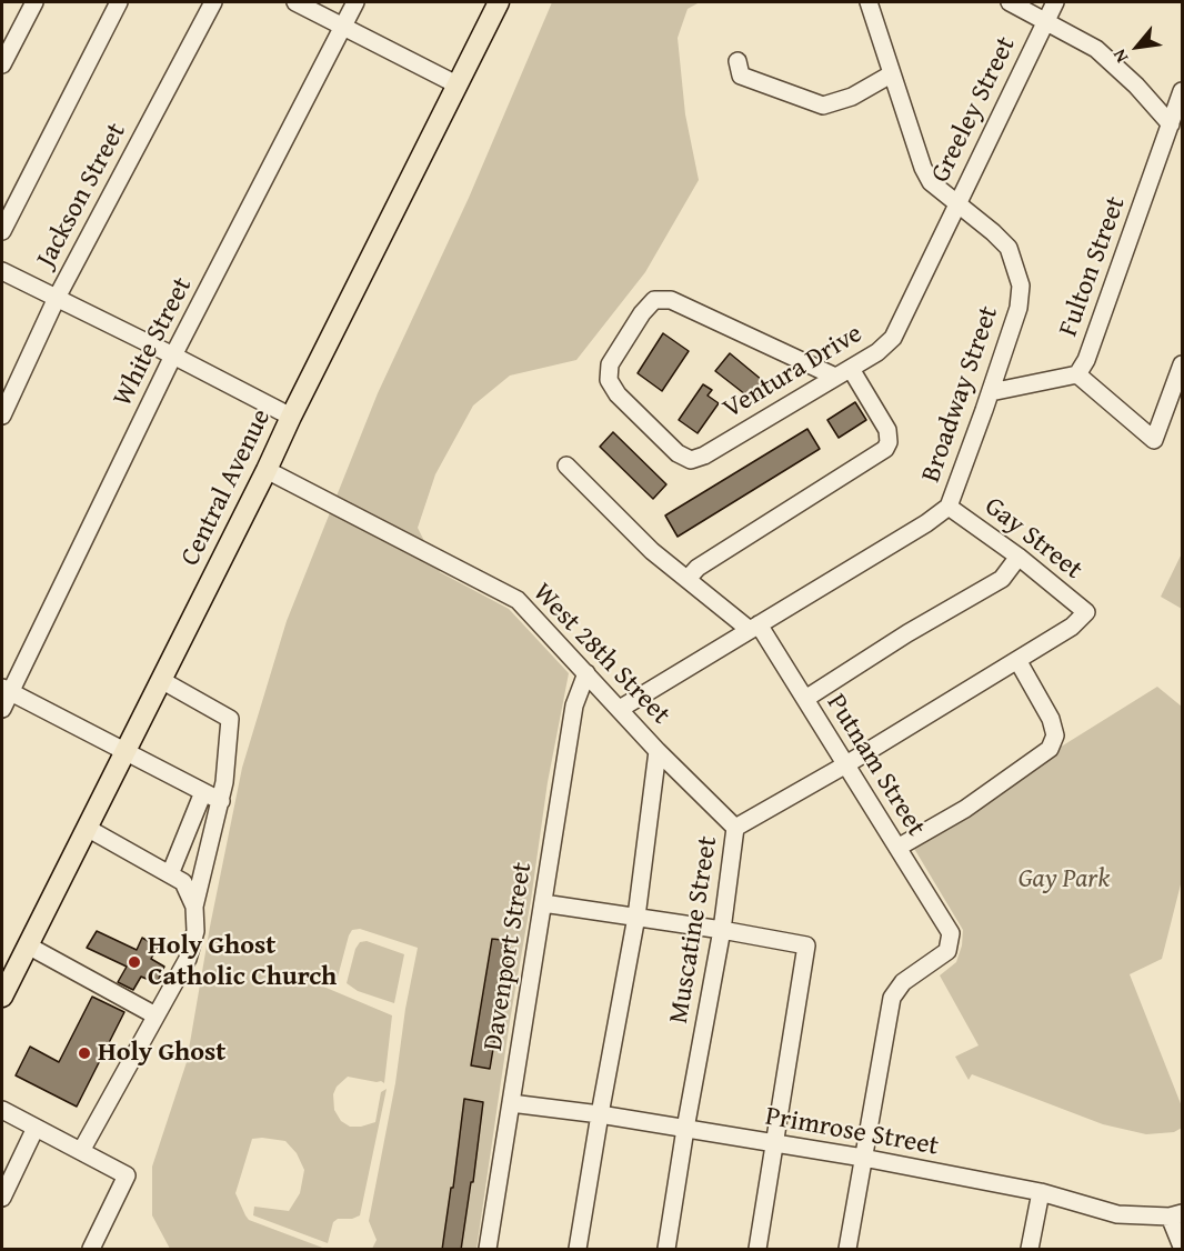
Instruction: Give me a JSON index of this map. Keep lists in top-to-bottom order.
{
  "streets": {
    "main road": ["Central Avenue"],
    "street": [
      "Greeley Street",
      "Jackson Street",
      "Fulton Street",
      "White Street",
      "Ventura Drive",
      "Broadway Street",
      "Gay Street",
      "West 28th Street",
      "Putnam Street",
      "Muscatine Street",
      "Davenport Street",
      "Primrose Street"
    ]
  },
  "crossings": [
    ["Greeley Street", "Ventura Drive"],
    ["Greeley Street", "Broadway Street"],
    ["Fulton Street", "Broadway Street"],
    ["Ventura Drive", "Broadway Street"],
    ["Broadway Street", "Gay Street"],
    ["Broadway Street", "West 28th Street"],
    ["Broadway Street", "Putnam Street"],
    ["Central Avenue", "West 28th Street"],
    ["Gay Street", "Muscatine Street"],
    ["West 28th Street", "Muscatine Street"],
    ["West 28th Street", "Davenport Street"],
    ["Putnam Street", "Muscatine Street"],
    ["Putnam Street", "Primrose Street"],
    ["Muscatine Street", "Primrose Street"],
    ["Davenport Street", "Primrose Street"]
  ],
  "parks": ["Gay Park"],
  "places": ["Holy Ghost Catholic Church", "Holy Ghost"],
  "north": "bottom left"
}
